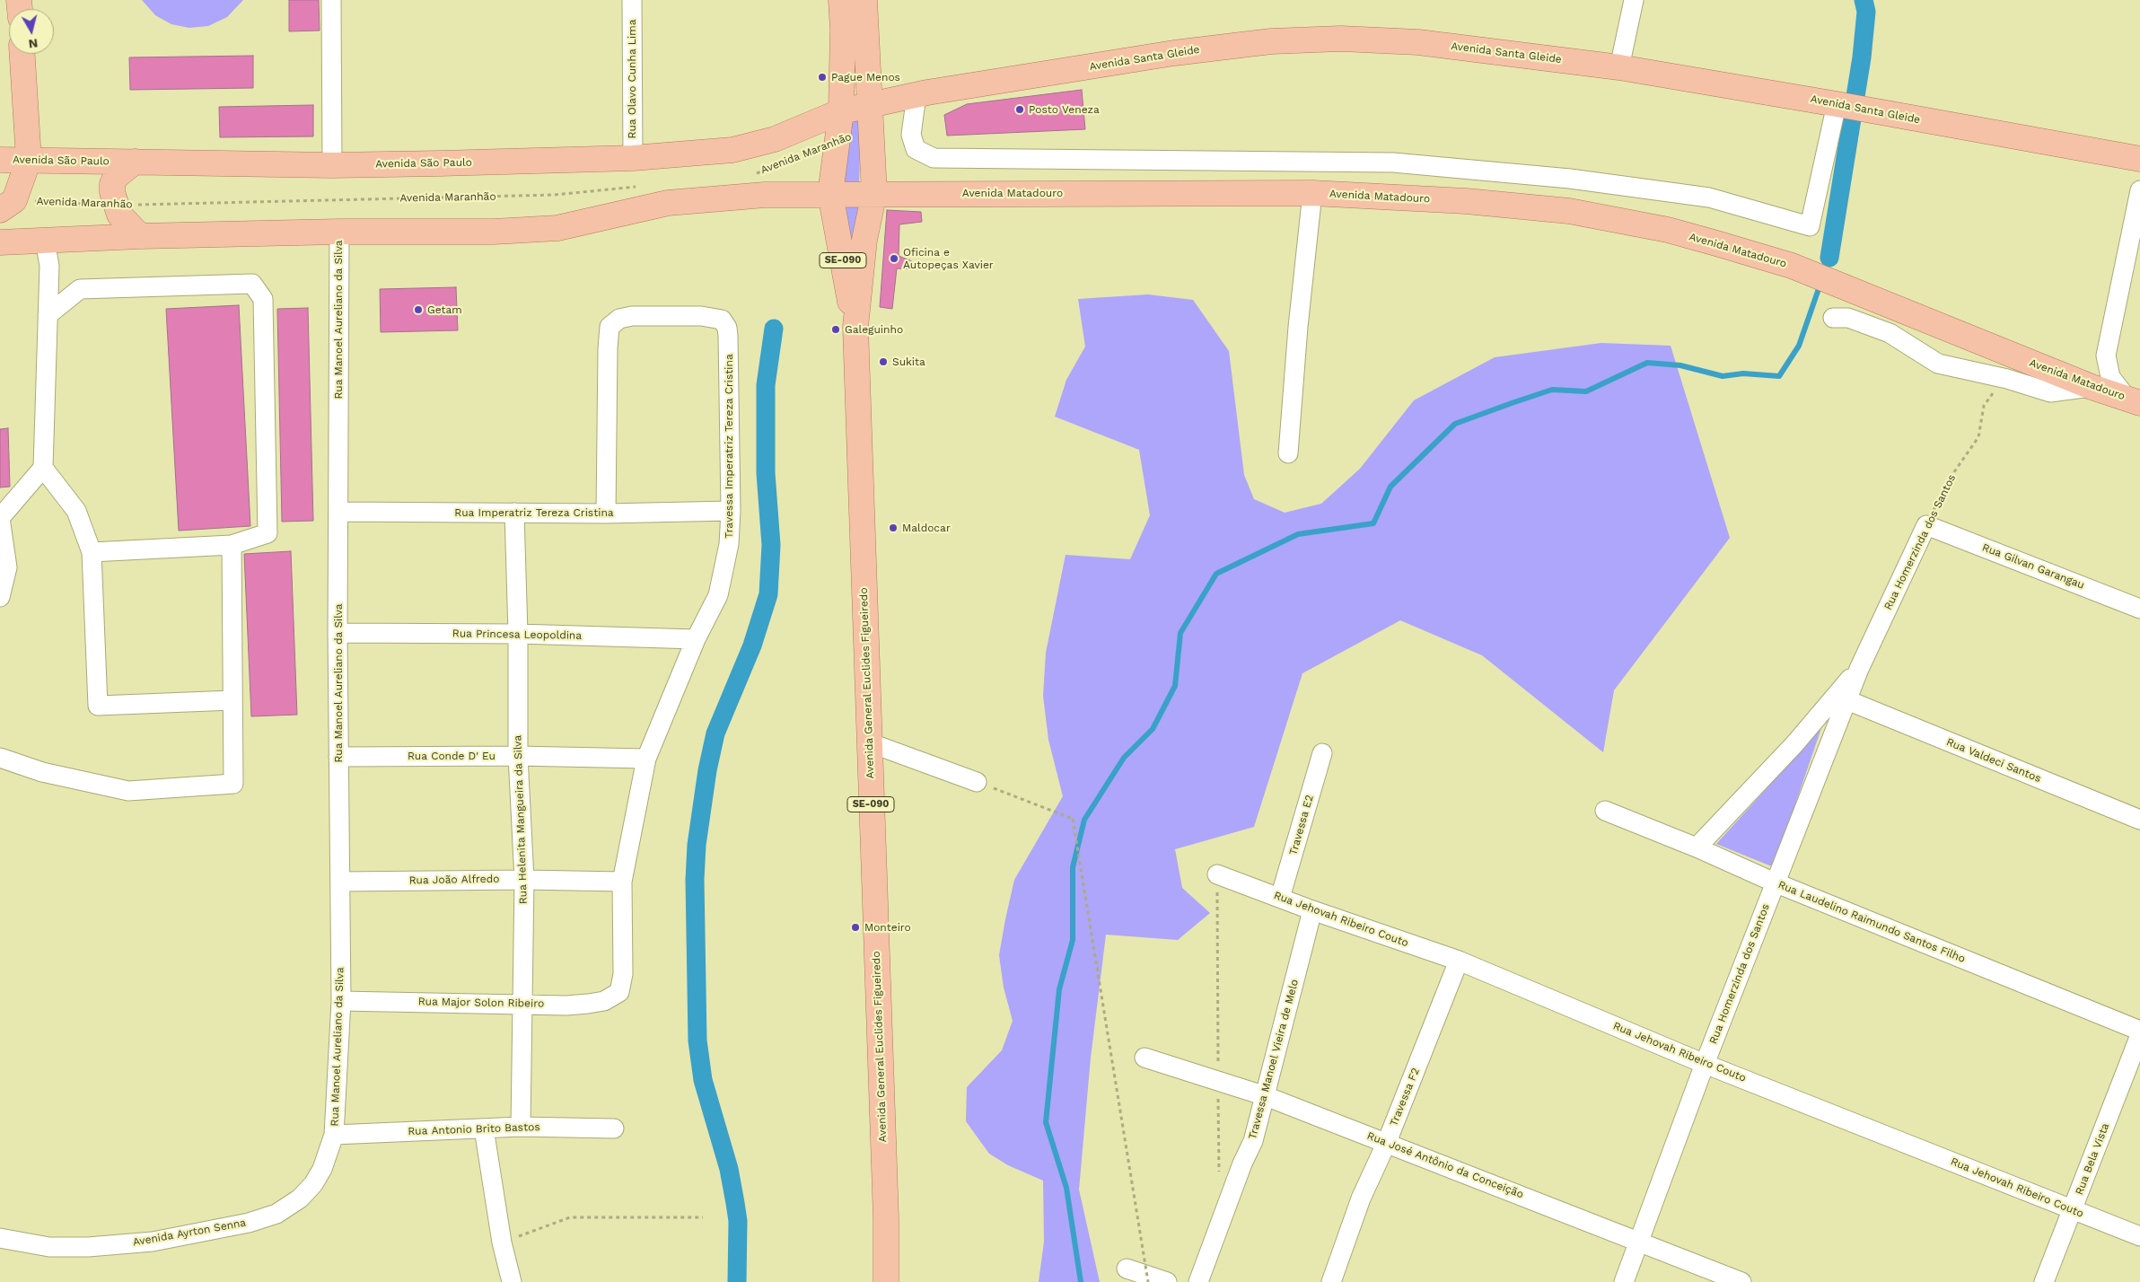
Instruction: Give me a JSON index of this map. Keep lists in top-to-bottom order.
{
  "streets": {
    "main road": [
      "Avenida Santa Gleide",
      "Avenida São Paulo",
      "Avenida Matadouro",
      "SE-090",
      "Avenida General Euclides Figueiredo"
    ],
    "street": [
      "Rua Olavo Cunha Lima",
      "Rua Manoel Aureliano da Silva",
      "Travessa Imperatriz Tereza Cristina",
      "Rua Imperatriz Tereza Cristina",
      "Rua Homerzinda dos Santos",
      "Rua Gilvan Garangau",
      "Rua Princesa Leopoldina",
      "Rua Conde D' Eu",
      "Rua Valdeci Santos",
      "Rua Helenita Mangueira da Silva",
      "Travessa E2",
      "Rua João Alfredo",
      "Rua Jehovah Ribeiro Couto",
      "Rua Laudelino Raimundo Santos Filho",
      "Rua Major Solon Ribeiro",
      "Travessa Manoel Vieira de Melo",
      "Travessa F2",
      "Rua Antonio Brito Bastos",
      "Rua Bela Vista",
      "Rua José Antônio da Conceição",
      "Avenida Ayrton Senna"
    ],
    "path": ["Avenida Maranhão"]
  },
  "crossings": [
    ["Avenida Santa Gleide", "Avenida São Paulo"],
    ["Avenida Santa Gleide", "SE-090"],
    ["Rua Olavo Cunha Lima", "Avenida São Paulo"],
    ["Avenida Maranhão", "SE-090"],
    ["Avenida São Paulo", "SE-090"],
    ["Avenida Matadouro", "SE-090"],
    ["Avenida Matadouro", "Avenida General Euclides Figueiredo"],
    ["SE-090", "Avenida General Euclides Figueiredo"],
    ["Rua Manoel Aureliano da Silva", "Rua Imperatriz Tereza Cristina"],
    ["Rua Manoel Aureliano da Silva", "Rua Princesa Leopoldina"],
    ["Rua Manoel Aureliano da Silva", "Rua Conde D' Eu"],
    ["Rua Manoel Aureliano da Silva", "Rua João Alfredo"],
    ["Rua Manoel Aureliano da Silva", "Rua Major Solon Ribeiro"],
    ["Rua Manoel Aureliano da Silva", "Rua Antonio Brito Bastos"],
    ["Rua Manoel Aureliano da Silva", "Avenida Ayrton Senna"],
    ["Travessa Imperatriz Tereza Cristina", "Rua Imperatriz Tereza Cristina"],
    ["Travessa Imperatriz Tereza Cristina", "Rua Princesa Leopoldina"],
    ["Travessa Imperatriz Tereza Cristina", "Rua Conde D' Eu"],
    ["Travessa Imperatriz Tereza Cristina", "Rua João Alfredo"],
    ["Travessa Imperatriz Tereza Cristina", "Rua Major Solon Ribeiro"],
    ["Rua Imperatriz Tereza Cristina", "Rua Helenita Mangueira da Silva"],
    ["Rua Homerzinda dos Santos", "Rua Gilvan Garangau"],
    ["Rua Homerzinda dos Santos", "Rua Valdeci Santos"],
    ["Rua Homerzinda dos Santos", "Rua Jehovah Ribeiro Couto"],
    ["Rua Homerzinda dos Santos", "Rua Laudelino Raimundo Santos Filho"],
    ["Rua Homerzinda dos Santos", "Rua José Antônio da Conceição"],
    ["Rua Princesa Leopoldina", "Rua Helenita Mangueira da Silva"],
    ["Rua Conde D' Eu", "Rua Helenita Mangueira da Silva"],
    ["Rua Helenita Mangueira da Silva", "Rua João Alfredo"],
    ["Rua Helenita Mangueira da Silva", "Rua Major Solon Ribeiro"],
    ["Rua Helenita Mangueira da Silva", "Rua Antonio Brito Bastos"],
    ["Travessa E2", "Rua Jehovah Ribeiro Couto"],
    ["Rua Jehovah Ribeiro Couto", "Travessa Manoel Vieira de Melo"],
    ["Rua Jehovah Ribeiro Couto", "Travessa F2"],
    ["Rua Jehovah Ribeiro Couto", "Rua Bela Vista"],
    ["Travessa Manoel Vieira de Melo", "Rua José Antônio da Conceição"],
    ["Travessa F2", "Rua José Antônio da Conceição"],
    ["Rua Antonio Brito Bastos", "Avenida Ayrton Senna"]
  ],
  "places": [
    "Pague Menos",
    "Posto Veneza",
    "Oficina e Autopeças Xavier",
    "Getam",
    "Galeguinho",
    "Sukita",
    "Maldocar",
    "Monteiro"
  ],
  "north": "bottom"
}
